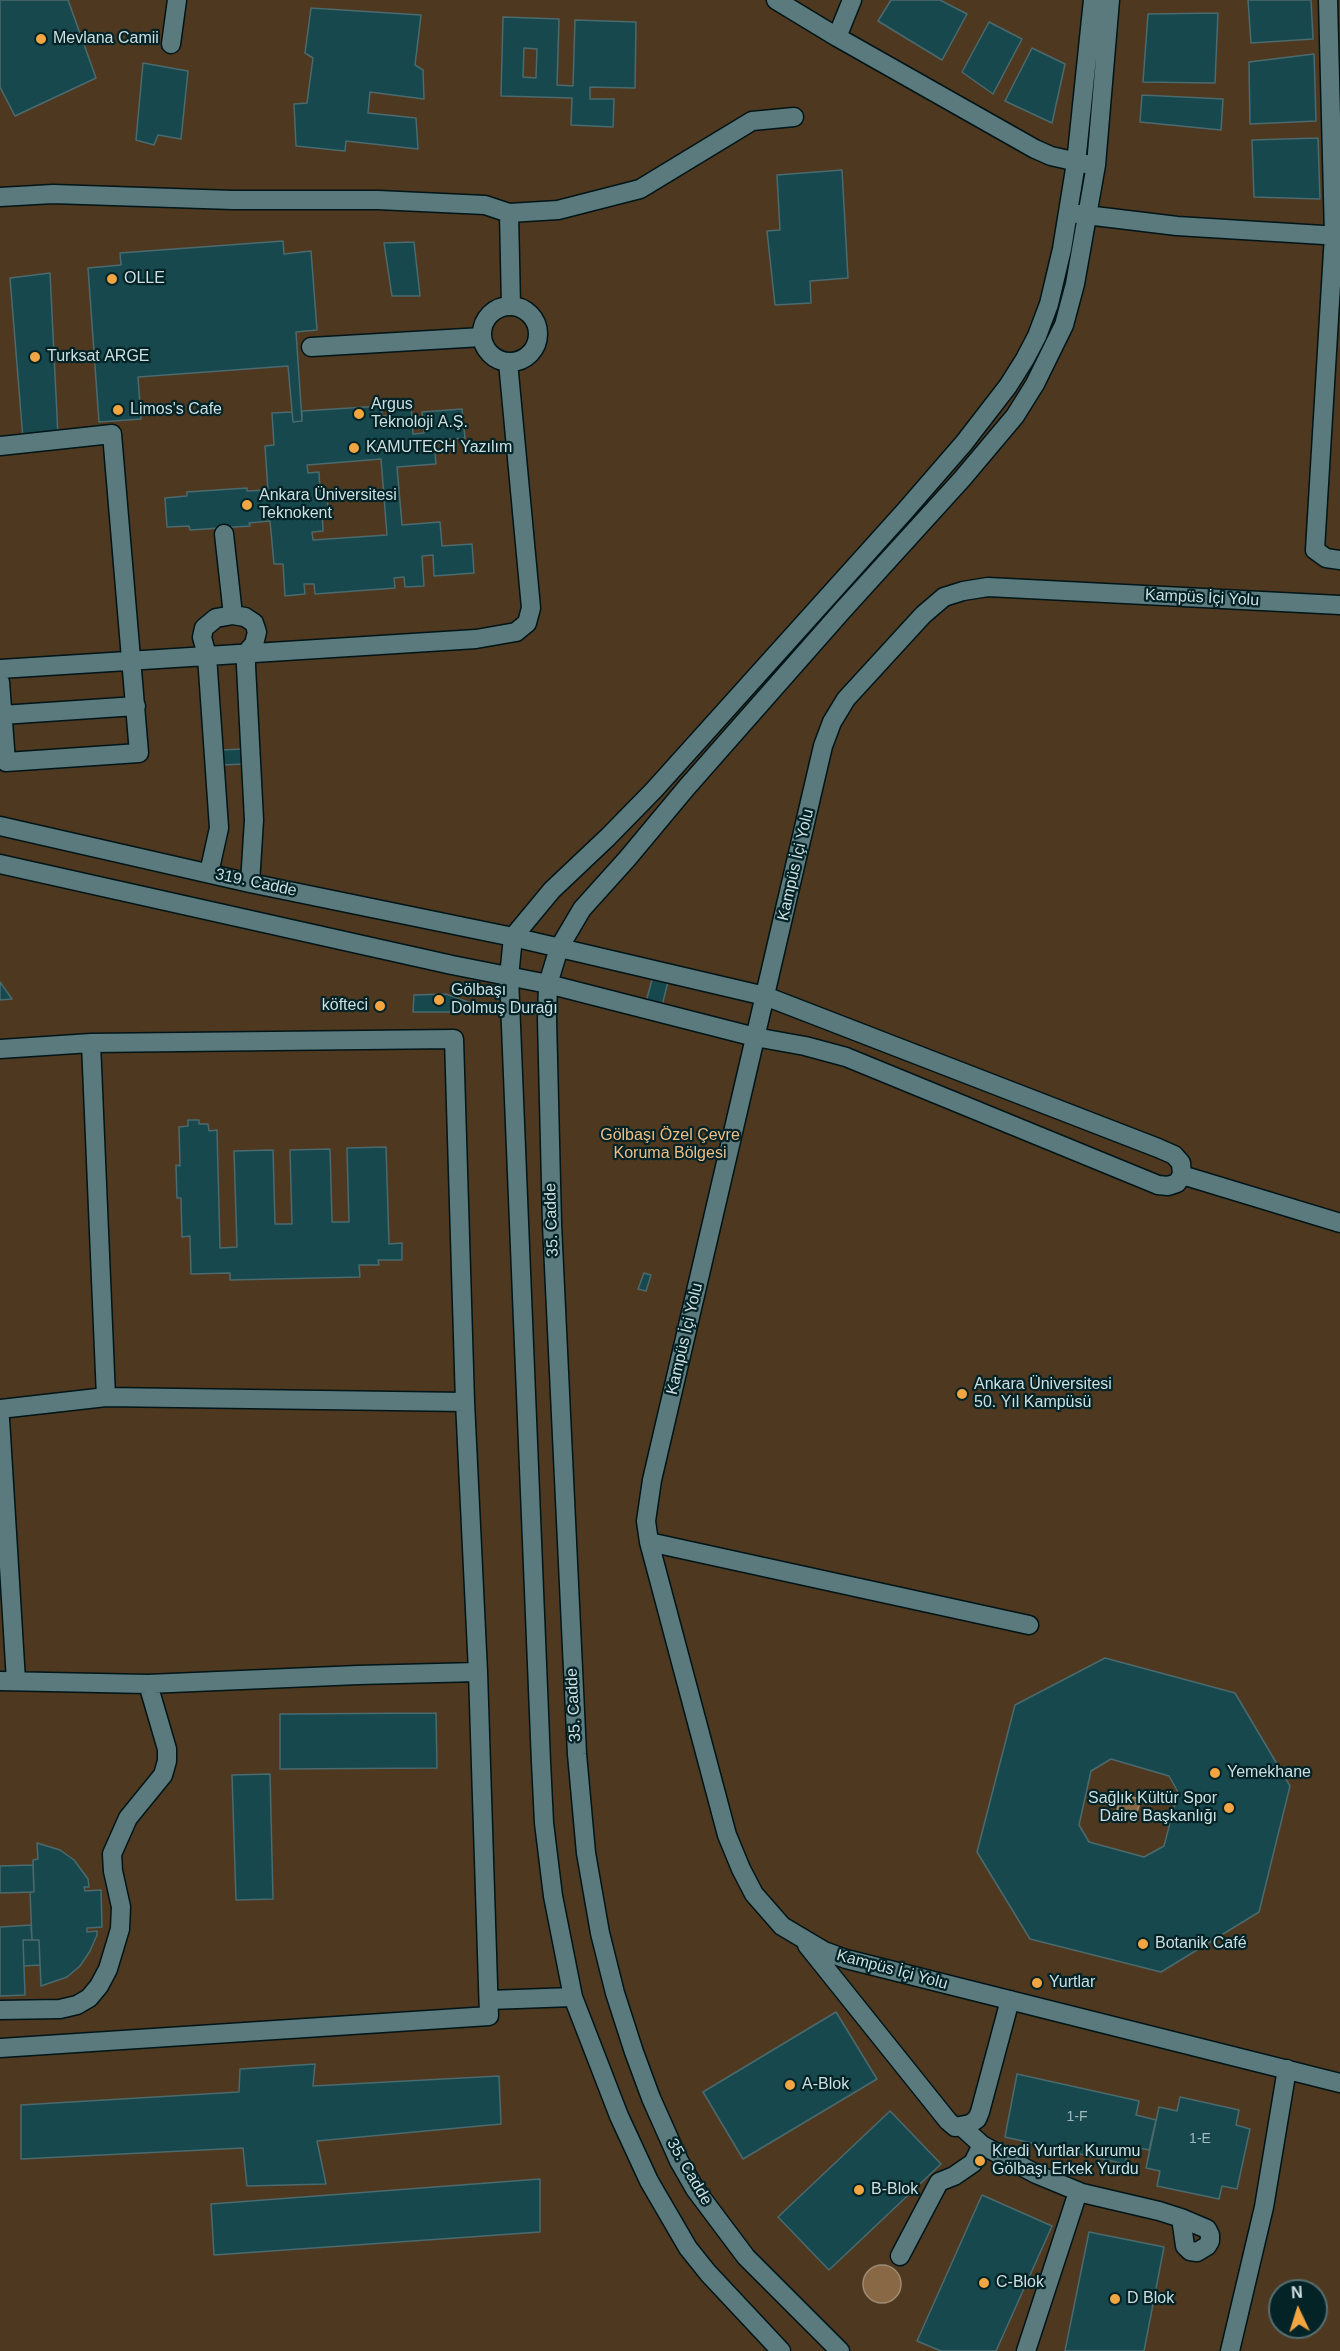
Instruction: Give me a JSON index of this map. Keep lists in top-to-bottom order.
{
  "streets": {
    "street": ["Kampüs İçi Yolu", "319. Cadde", "35. Cadde"]
  },
  "crossings": [
    ["Kampüs İçi Yolu", "319. Cadde"],
    ["319. Cadde", "35. Cadde"]
  ],
  "parks": ["Gölbaşı Özel Çevre Koruma Bölgesi"],
  "places": [
    "Mevlana Camii",
    "OLLE",
    "Turksat ARGE",
    "Limos's Cafe",
    "Argus Teknoloji A.Ş.",
    "KAMUTECH Yazılım",
    "Ankara Üniversitesi Teknokent",
    "Gölbaşı Dolmuş Durağı",
    "köfteci",
    "Ankara Üniversitesi 50. Yıl Kampüsü",
    "Yemekhane",
    "Sağlık Kültür Spor Daire Başkanlığı",
    "Botanik Café",
    "Yurtlar",
    "A-Blok",
    "Kredi Yurtlar Kurumu Gölbaşı Erkek Yurdu",
    "B-Blok",
    "C-Blok",
    "D Blok"
  ],
  "house_numbers": ["1-F", "1-E"],
  "north": "top"
}
